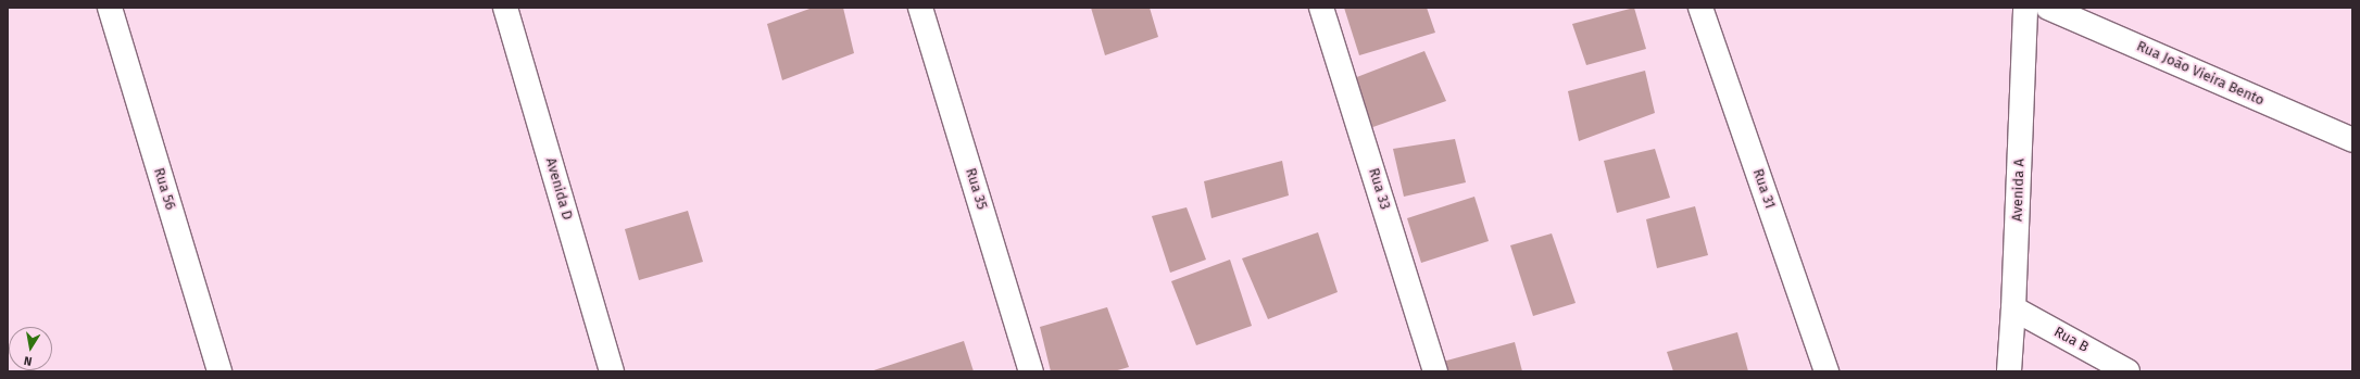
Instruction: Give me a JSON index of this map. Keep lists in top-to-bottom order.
{
  "streets": {
    "street": [
      "Rua João Vieira Bento",
      "Rua 56",
      "Avenida D",
      "Rua 35",
      "Rua 33",
      "Rua 31",
      "Avenida A",
      "Rua B"
    ]
  },
  "crossings": [
    ["Avenida A", "Rua B"]
  ],
  "north": "bottom"
}
